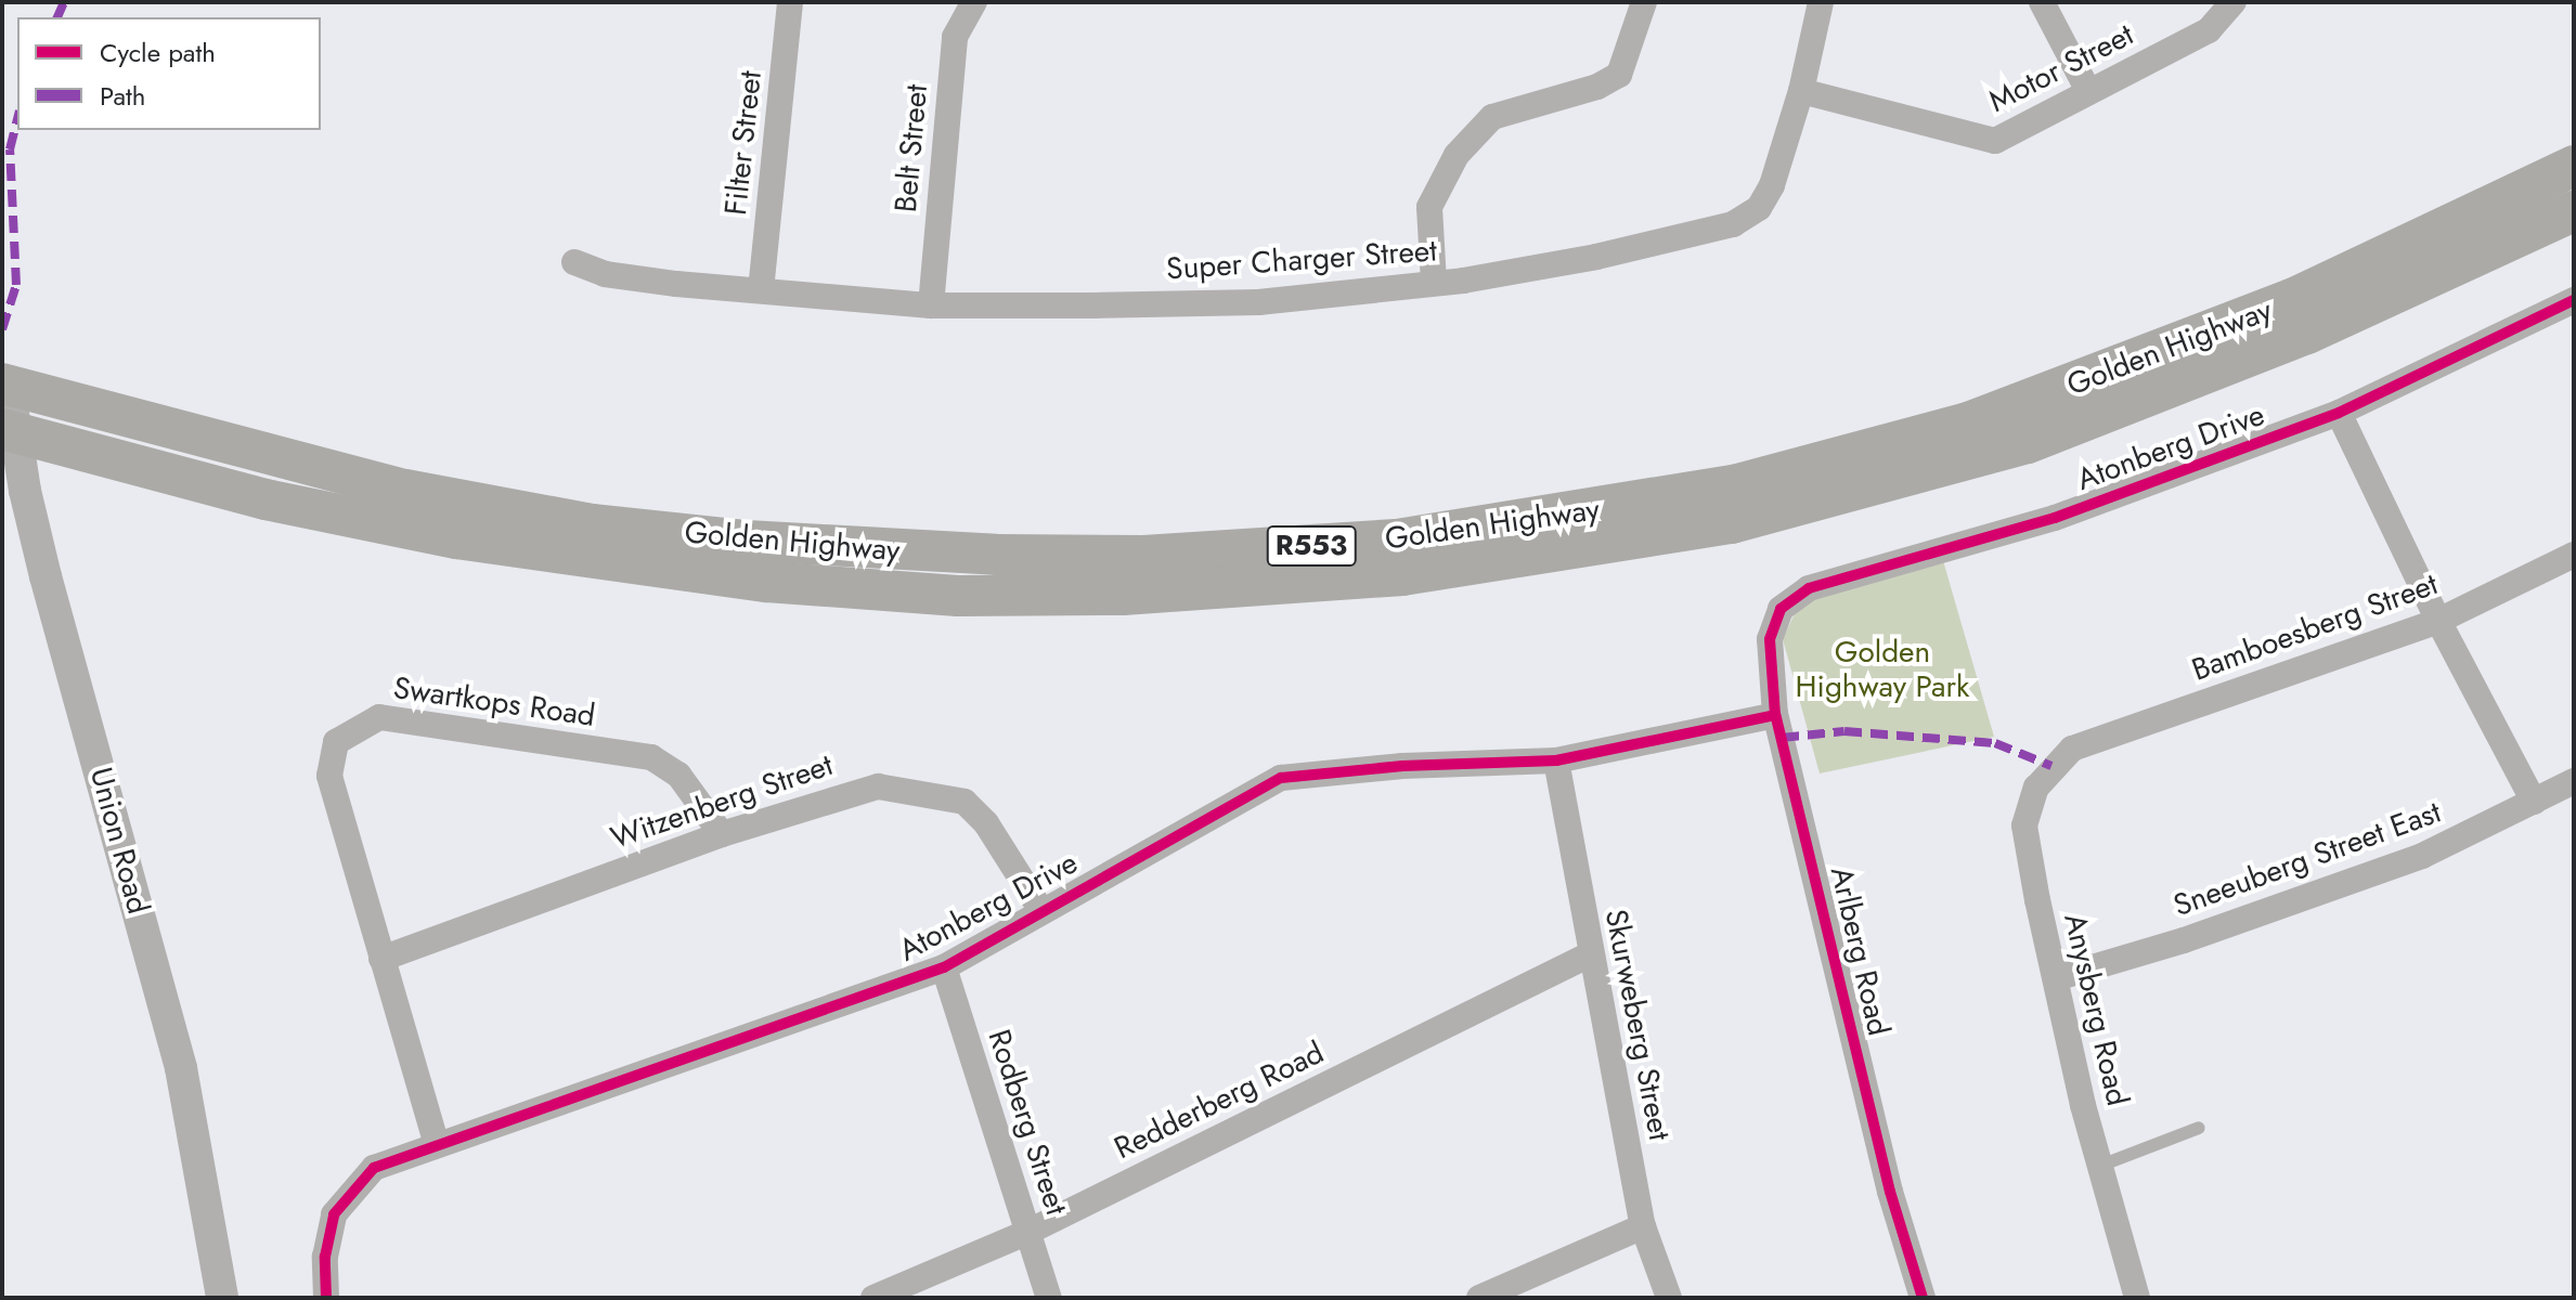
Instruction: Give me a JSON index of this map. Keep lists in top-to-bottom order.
{
  "streets": {
    "main road": ["Golden Highway", "R553"],
    "street": [
      "Motor Street",
      "Filter Street",
      "Belt Street",
      "Super Charger Street",
      "Atonberg Drive",
      "Bamboesberg Street",
      "Swartkops Road",
      "Witzenberg Street",
      "Union Road",
      "Sneeuberg Street East",
      "Arlberg Road",
      "Anysberg Road",
      "Skurweberg Street",
      "Redderberg Road",
      "Rodberg Street"
    ]
  },
  "crossings": [
    ["Motor Street", "Super Charger Street"],
    ["Filter Street", "Super Charger Street"],
    ["Belt Street", "Super Charger Street"],
    ["Golden Highway", "Union Road"],
    ["Atonberg Drive", "Swartkops Road"],
    ["Atonberg Drive", "Witzenberg Street"],
    ["Atonberg Drive", "Arlberg Road"],
    ["Atonberg Drive", "Skurweberg Street"],
    ["Atonberg Drive", "Rodberg Street"],
    ["Bamboesberg Street", "Anysberg Road"],
    ["Swartkops Road", "Witzenberg Street"],
    ["Sneeuberg Street East", "Anysberg Road"],
    ["Skurweberg Street", "Redderberg Road"],
    ["Redderberg Road", "Rodberg Street"]
  ],
  "parks": ["Golden Highway Park"],
  "legend": ["Cycle path", "Path"]
}
